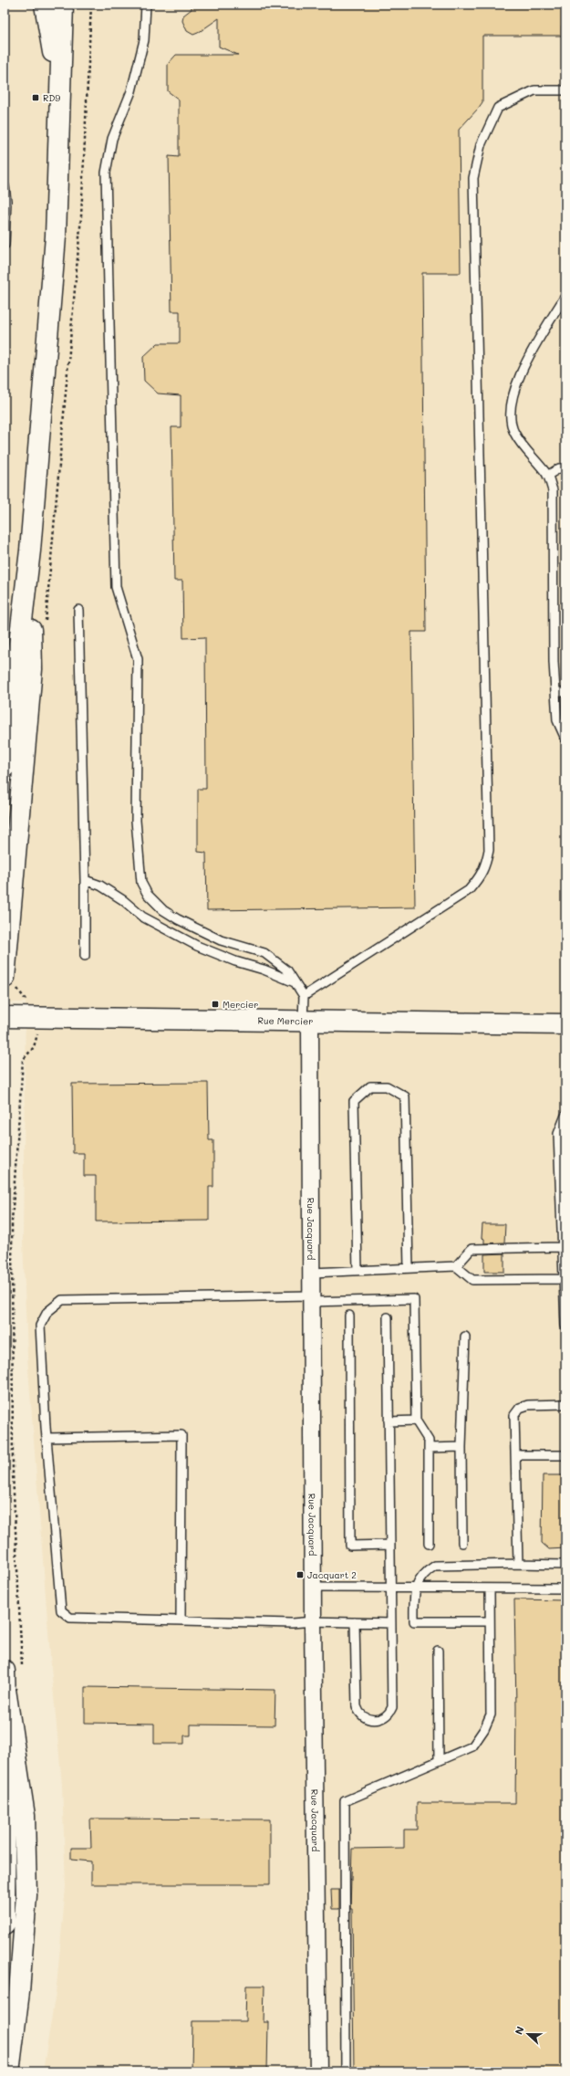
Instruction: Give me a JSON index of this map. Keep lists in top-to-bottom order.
{
  "streets": {
    "main road": ["Rue Mercier"],
    "street": ["Rue Jacquard"]
  },
  "crossings": [
    ["Rue Mercier", "Rue Jacquard"]
  ],
  "places": {
    "transit": ["RD9", "Mercier", "Jacquart 2"]
  },
  "north": "left"
}
